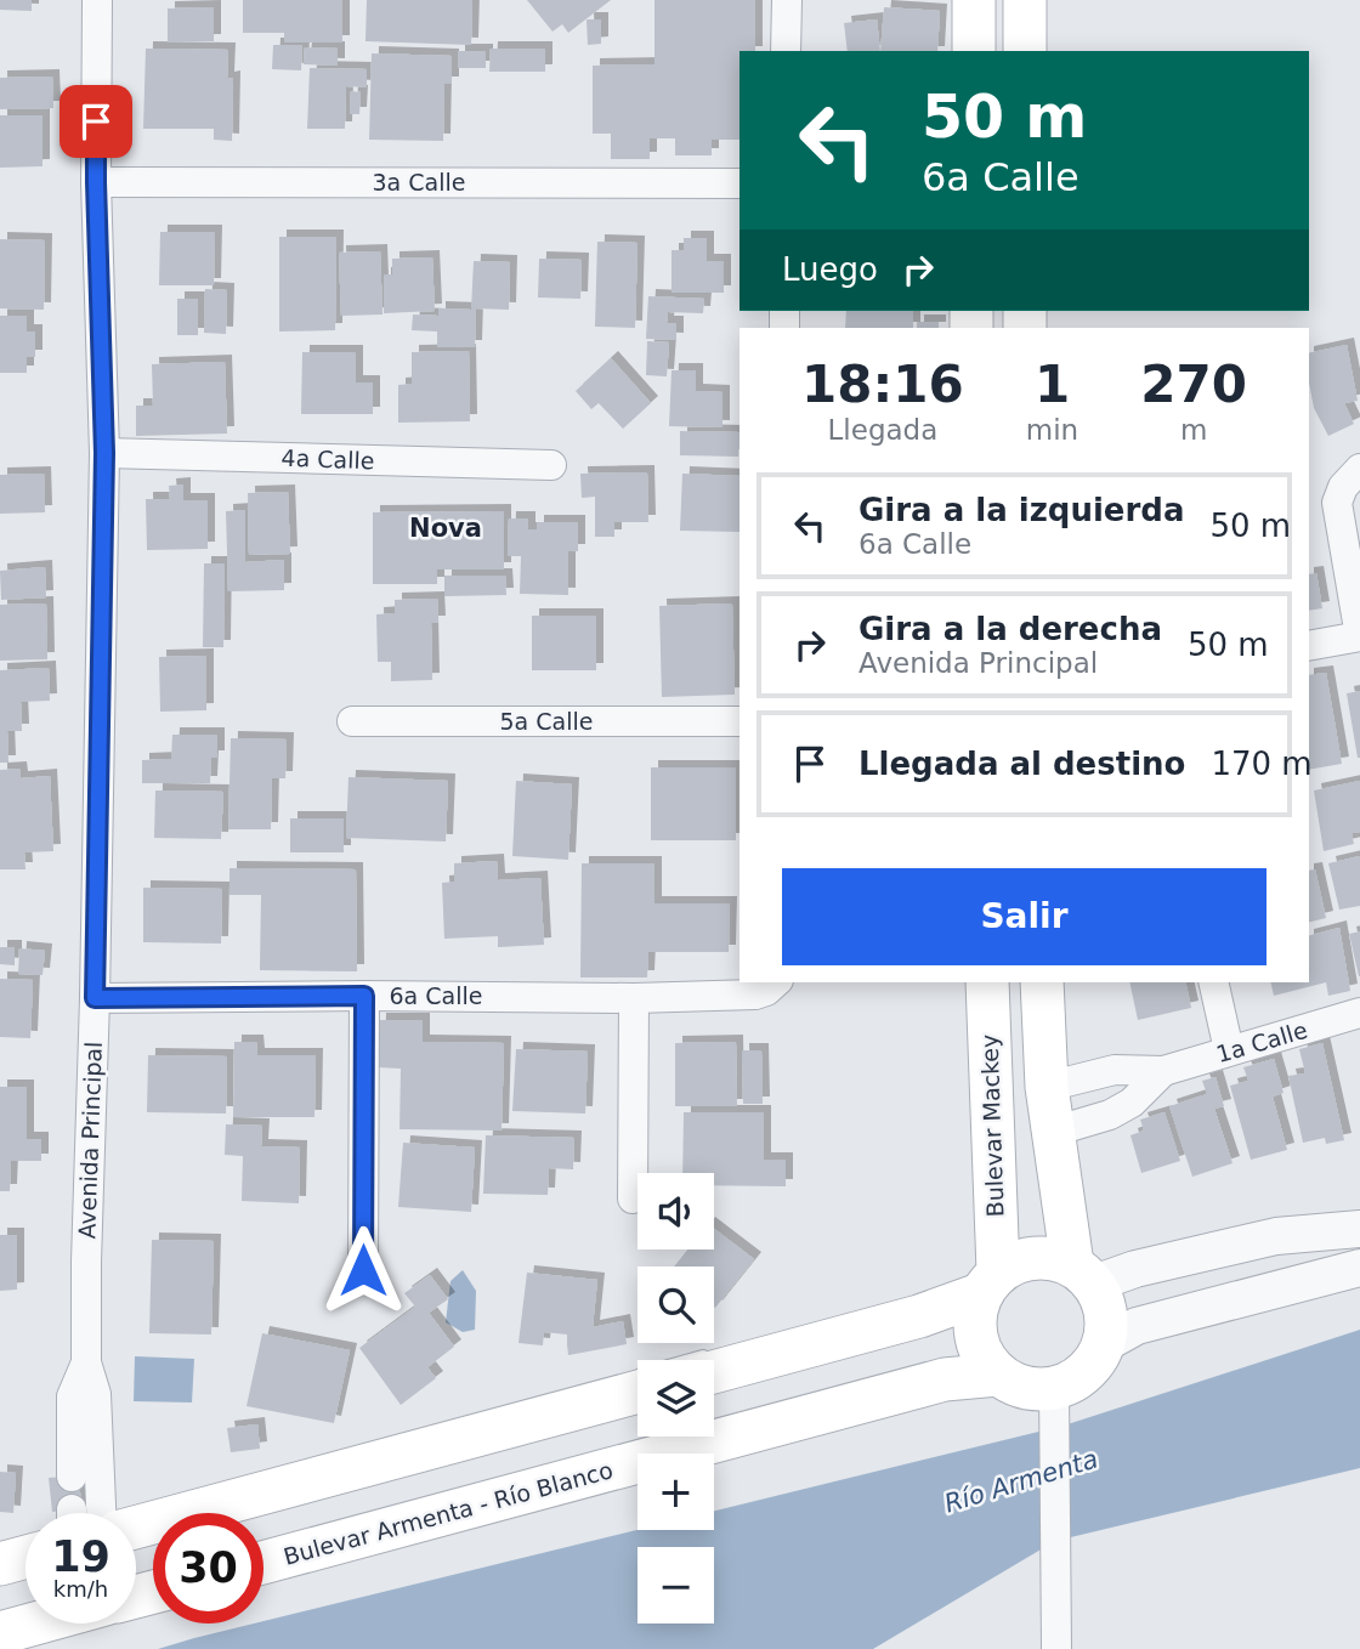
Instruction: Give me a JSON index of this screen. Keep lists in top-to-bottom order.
{
  "streets": {
    "main road": ["Bulevar Mackey", "Bulevar Armenta - Río Blanco"],
    "street": [
      "3a Calle",
      "4a Calle",
      "5a Calle",
      "6a Calle",
      "1a Calle",
      "Avenida Principal"
    ]
  },
  "crossings": [
    ["3a Calle", "Avenida Principal"],
    ["4a Calle", "Avenida Principal"],
    ["6a Calle", "Avenida Principal"],
    ["Bulevar Mackey", "Bulevar Armenta - Río Blanco"]
  ],
  "districts": ["Nova"],
  "water": ["Río Armenta"],
  "page": {
    "turn": ["50 m", "6a Calle"],
    "then": "Luego",
    "eta": [
      "18:16",
      "Llegada",
      "1",
      "min",
      "270",
      "m"
    ],
    "list": [
      {
        "name": "Gira a la izquierda",
        "note": "6a Calle",
        "value": "50 m"
      },
      {
        "name": "Gira a la derecha",
        "note": "Avenida Principal",
        "value": "50 m"
      },
      {
        "name": "Llegada al destino",
        "value": "170 m"
      }
    ],
    "buttons": "Salir",
    "map_buttons": ["+", "−"],
    "speed": "19 km/h",
    "limit": "30"
  }
}
